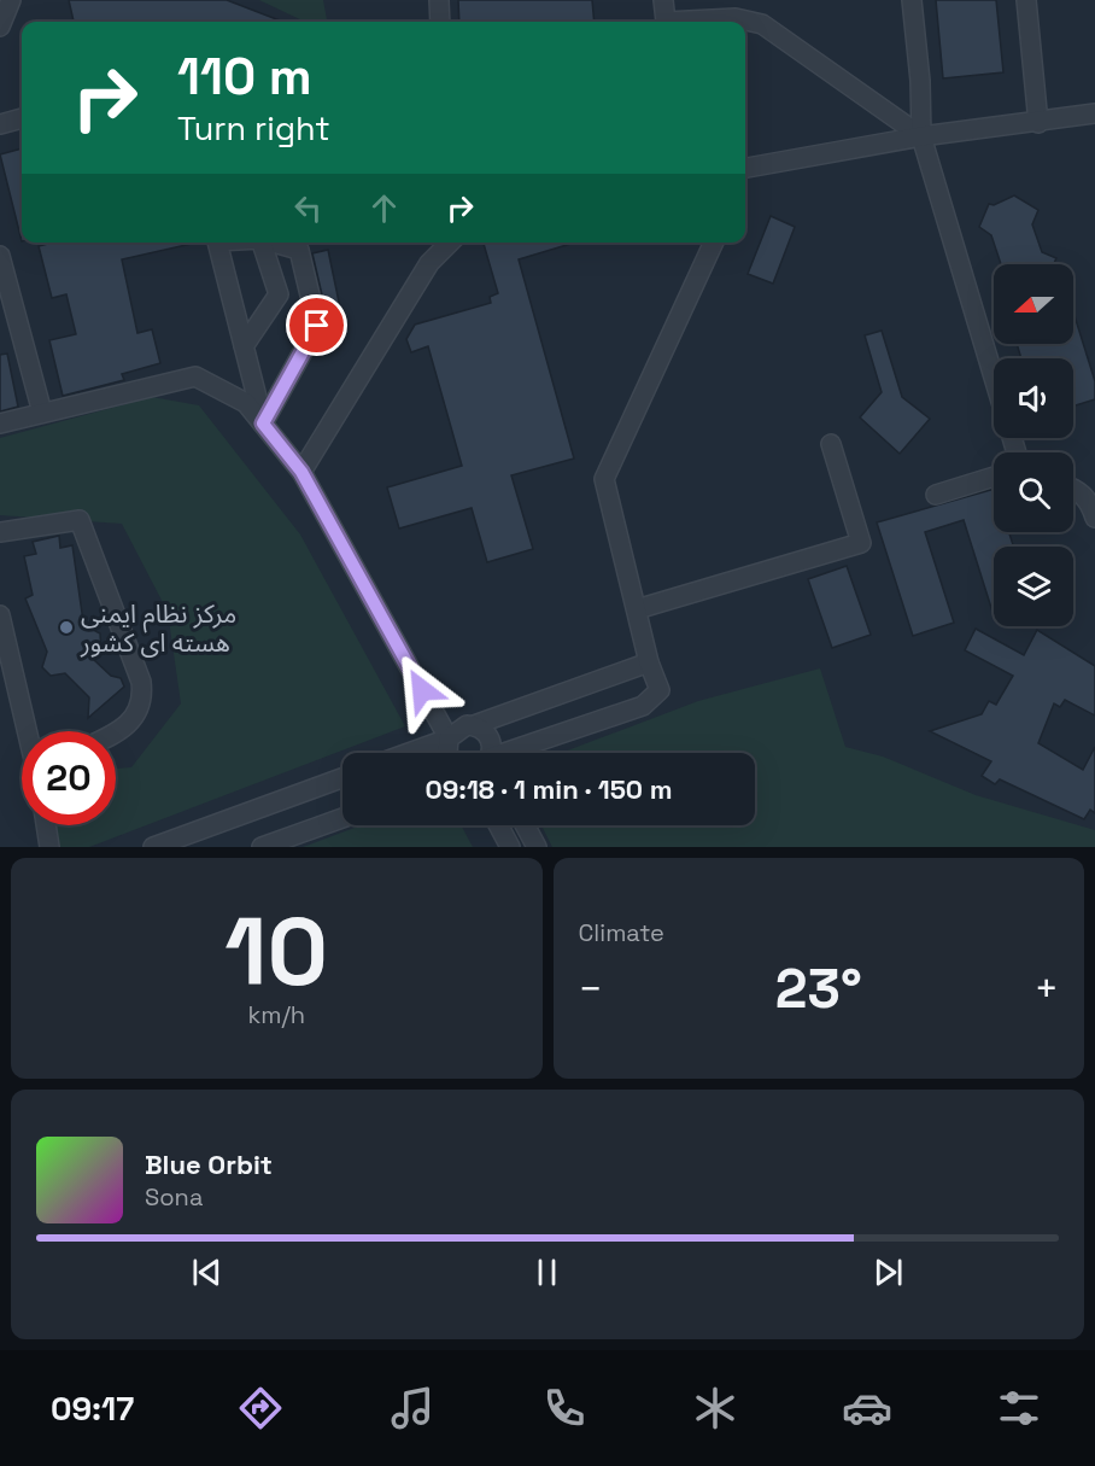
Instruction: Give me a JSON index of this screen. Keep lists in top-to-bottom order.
{
  "places": ["مرکز نظام ایمنی هسته ای کشور"],
  "north": "left",
  "page": {
    "turn": ["110 m", "Turn right"],
    "limit": "20",
    "trip": "09:18 · 1 min · 150 m",
    "tile": [
      ["10", "km/h"],
      "Climate"
    ],
    "heat": ["−", "23°", "+"],
    "song": ["Blue Orbit", "Sona"],
    "tabs": "09:17"
  }
}
